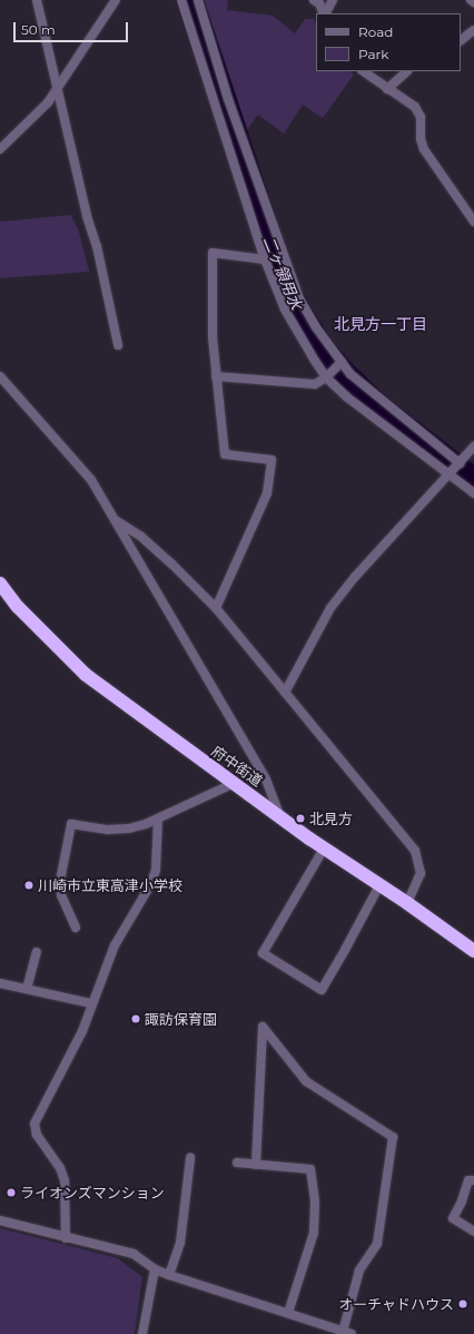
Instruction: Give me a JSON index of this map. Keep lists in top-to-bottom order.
{
  "streets": {
    "highway": ["府中街道"]
  },
  "districts": ["北見方一丁目"],
  "water": ["二ヶ領用水"],
  "places": [
    "北見方",
    "川崎市立東高津小学校",
    "諏訪保育園",
    "ライオンズマンション",
    "オーチャドハウス"
  ],
  "legend": ["Road", "Park"],
  "scale_bar": "50 m"
}
